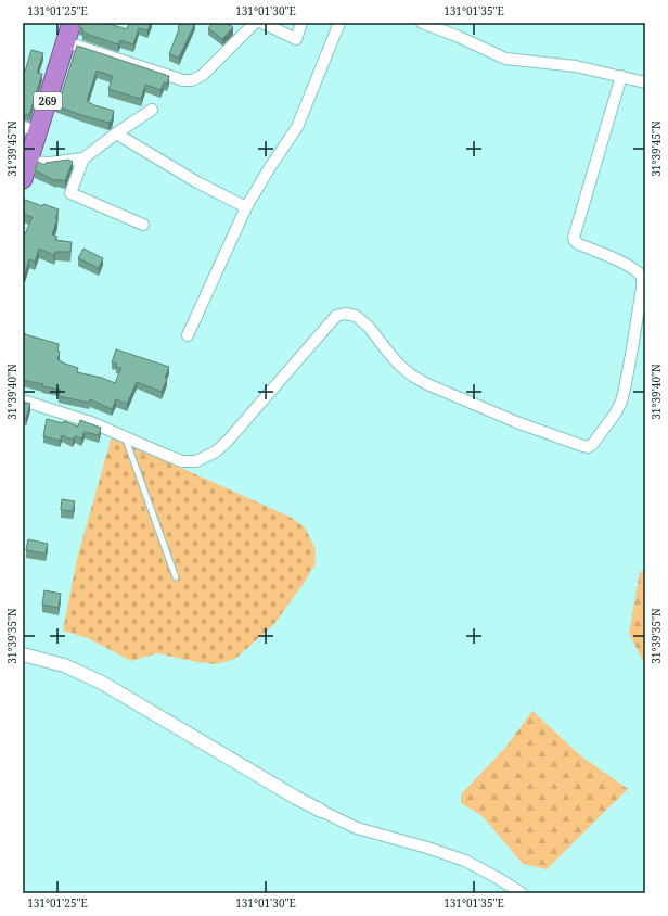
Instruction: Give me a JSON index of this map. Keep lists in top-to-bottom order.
{
  "streets": {
    "highway": ["269"]
  },
  "coordinates": [
    "131°01'25\"E",
    "131°01'30\"E",
    "131°01'35\"E",
    "31°39'45\"N",
    "31°39'40\"N",
    "31°39'35\"N"
  ]
}
